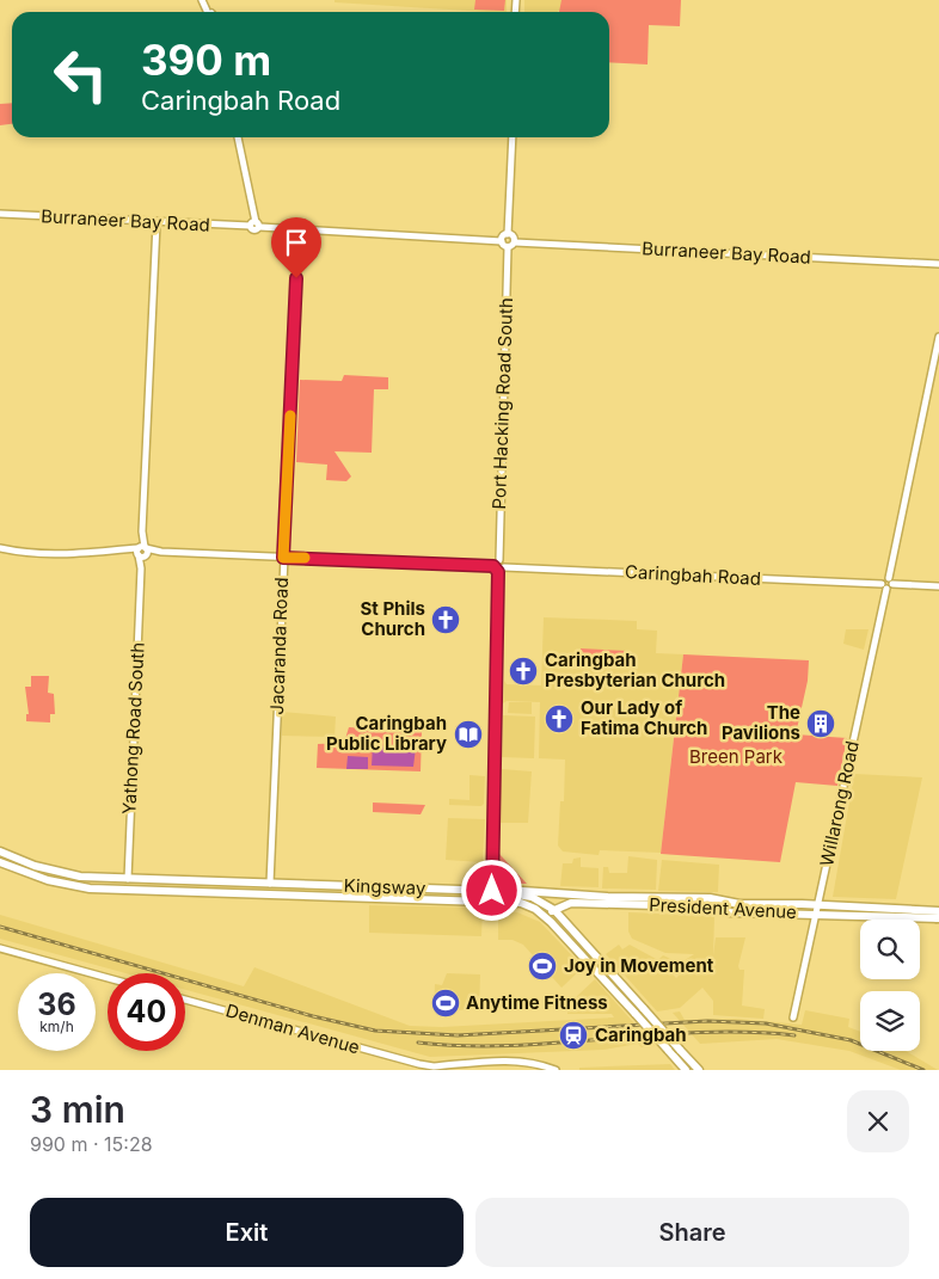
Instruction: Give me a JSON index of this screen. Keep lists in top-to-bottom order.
{
  "streets": {
    "main road": ["Yathong Road South", "Kingsway", "President Avenue"],
    "street": [
      "Burraneer Bay Road",
      "Port Hacking Road South",
      "Caringbah Road",
      "Jacaranda Road",
      "Willarong Road",
      "Denman Avenue"
    ]
  },
  "crossings": [
    ["Burraneer Bay Road", "Jacaranda Road"],
    ["Burraneer Bay Road", "Yathong Road South"],
    ["Caringbah Road", "Willarong Road"],
    ["Jacaranda Road", "Kingsway"],
    ["Yathong Road South", "Kingsway"],
    ["Willarong Road", "President Avenue"],
    ["Kingsway", "President Avenue"]
  ],
  "parks": ["Breen Park"],
  "places": {
    "church": ["St Phils Church", "Caringbah Presbyterian Church", "Our Lady of Fatima Church"],
    "building": ["The Pavilions"],
    "library": ["Caringbah Public Library"],
    "sports": ["Joy in Movement", "Anytime Fitness"],
    "station": ["Caringbah"]
  },
  "page": {
    "turn": ["390 m", "Caringbah Road"],
    "speed": "36 km/h",
    "limit": "40",
    "heading": ["3 min", "990 m · 15:28"],
    "buttons": ["Exit", "Share"]
  }
}
